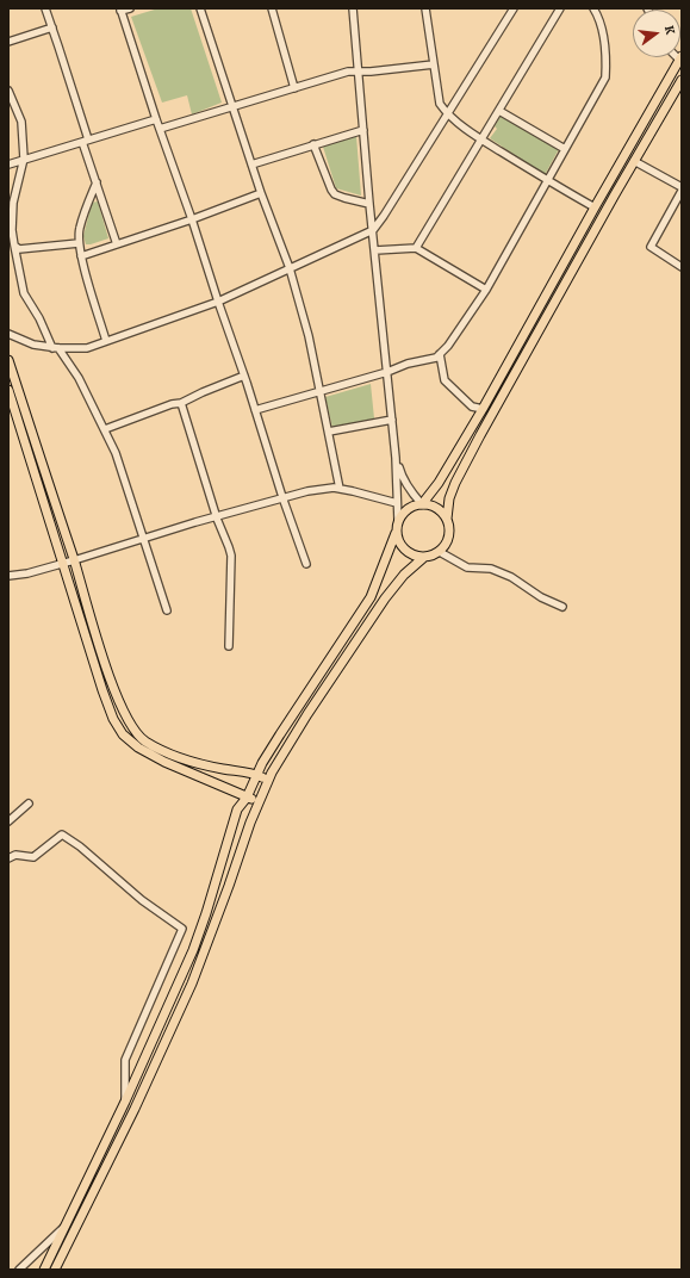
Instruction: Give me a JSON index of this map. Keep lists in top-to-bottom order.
{
  "north": "right"
}
